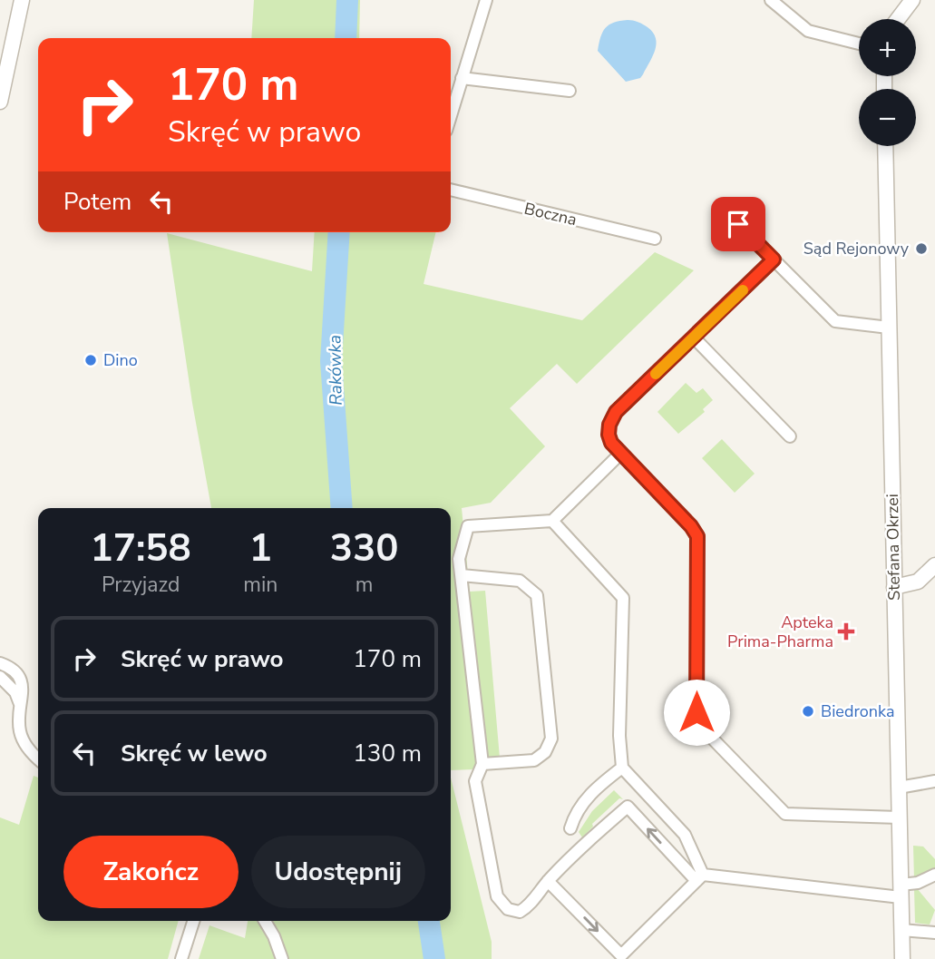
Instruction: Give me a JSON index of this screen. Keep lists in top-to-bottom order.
{
  "streets": {
    "street": ["Boczna", "Stefana Okrzei"]
  },
  "water": ["Rakówka"],
  "places": {
    "other": ["Sąd Rejonowy", "Dino", "Biedronka"],
    "health": ["Apteka Prima-Pharma"]
  },
  "page": {
    "map_buttons": ["+", "−"],
    "turn": ["170 m", "Skręć w prawo"],
    "then": "Potem",
    "eta": [
      "17:58",
      "Przyjazd",
      "1",
      "min",
      "330",
      "m"
    ],
    "list": [
      {
        "name": "Skręć w prawo",
        "value": "170 m"
      },
      {
        "name": "Skręć w lewo",
        "value": "130 m"
      }
    ],
    "buttons": ["Zakończ", "Udostępnij"]
  }
}
